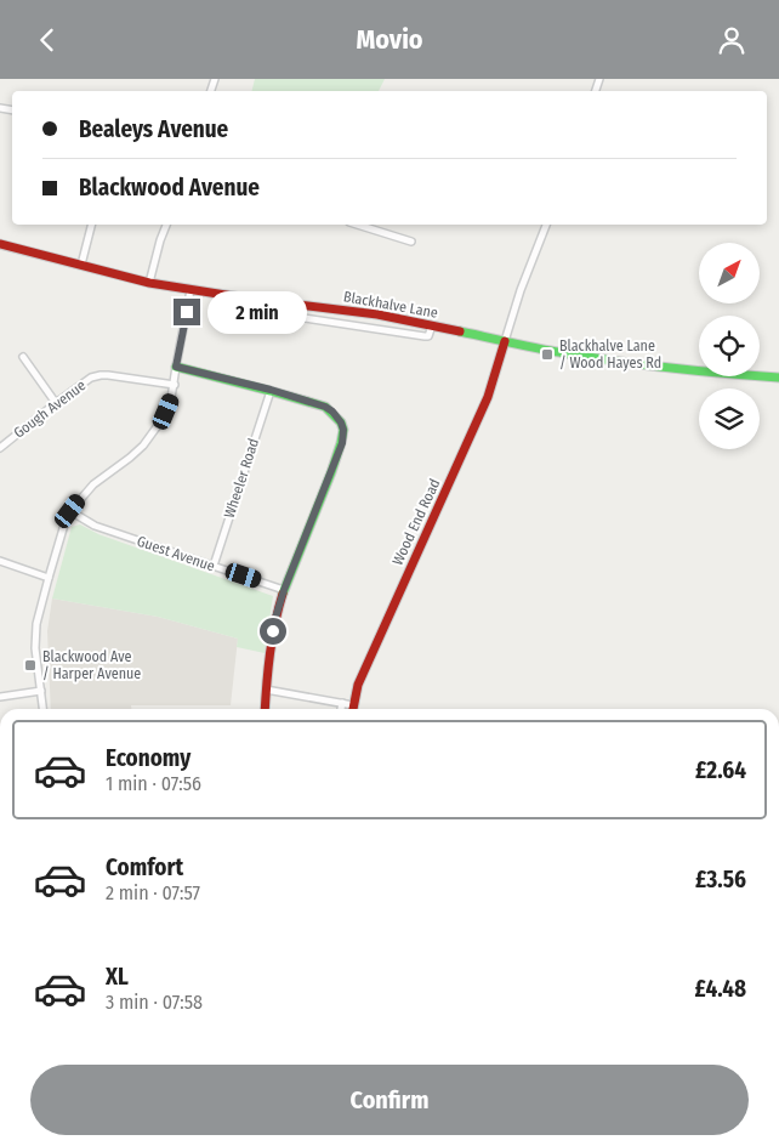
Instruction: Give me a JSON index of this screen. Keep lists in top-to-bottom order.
{
  "streets": {
    "street": [
      "Blackhalve Lane",
      "Gough Avenue",
      "Wheeler Road",
      "Wood End Road",
      "Guest Avenue"
    ]
  },
  "crossings": [
    ["Blackhalve Lane", "Wood End Road"],
    ["Wheeler Road", "Guest Avenue"]
  ],
  "places": {
    "transit": ["Blackhalve Lane / Wood Hayes Rd", "Blackwood Ave / Harper Avenue"]
  },
  "north": "top right",
  "page": {
    "header": "Movio",
    "banner": ["Bealeys Avenue", "Blackwood Avenue"],
    "bubble": "2 min",
    "list": [
      {
        "name": "Economy",
        "note": "1 min · 07:56",
        "value": "£2.64"
      },
      {
        "name": "Comfort",
        "note": "2 min · 07:57",
        "value": "£3.56"
      },
      {
        "name": "XL",
        "note": "3 min · 07:58",
        "value": "£4.48"
      }
    ],
    "buttons": "Confirm"
  }
}
